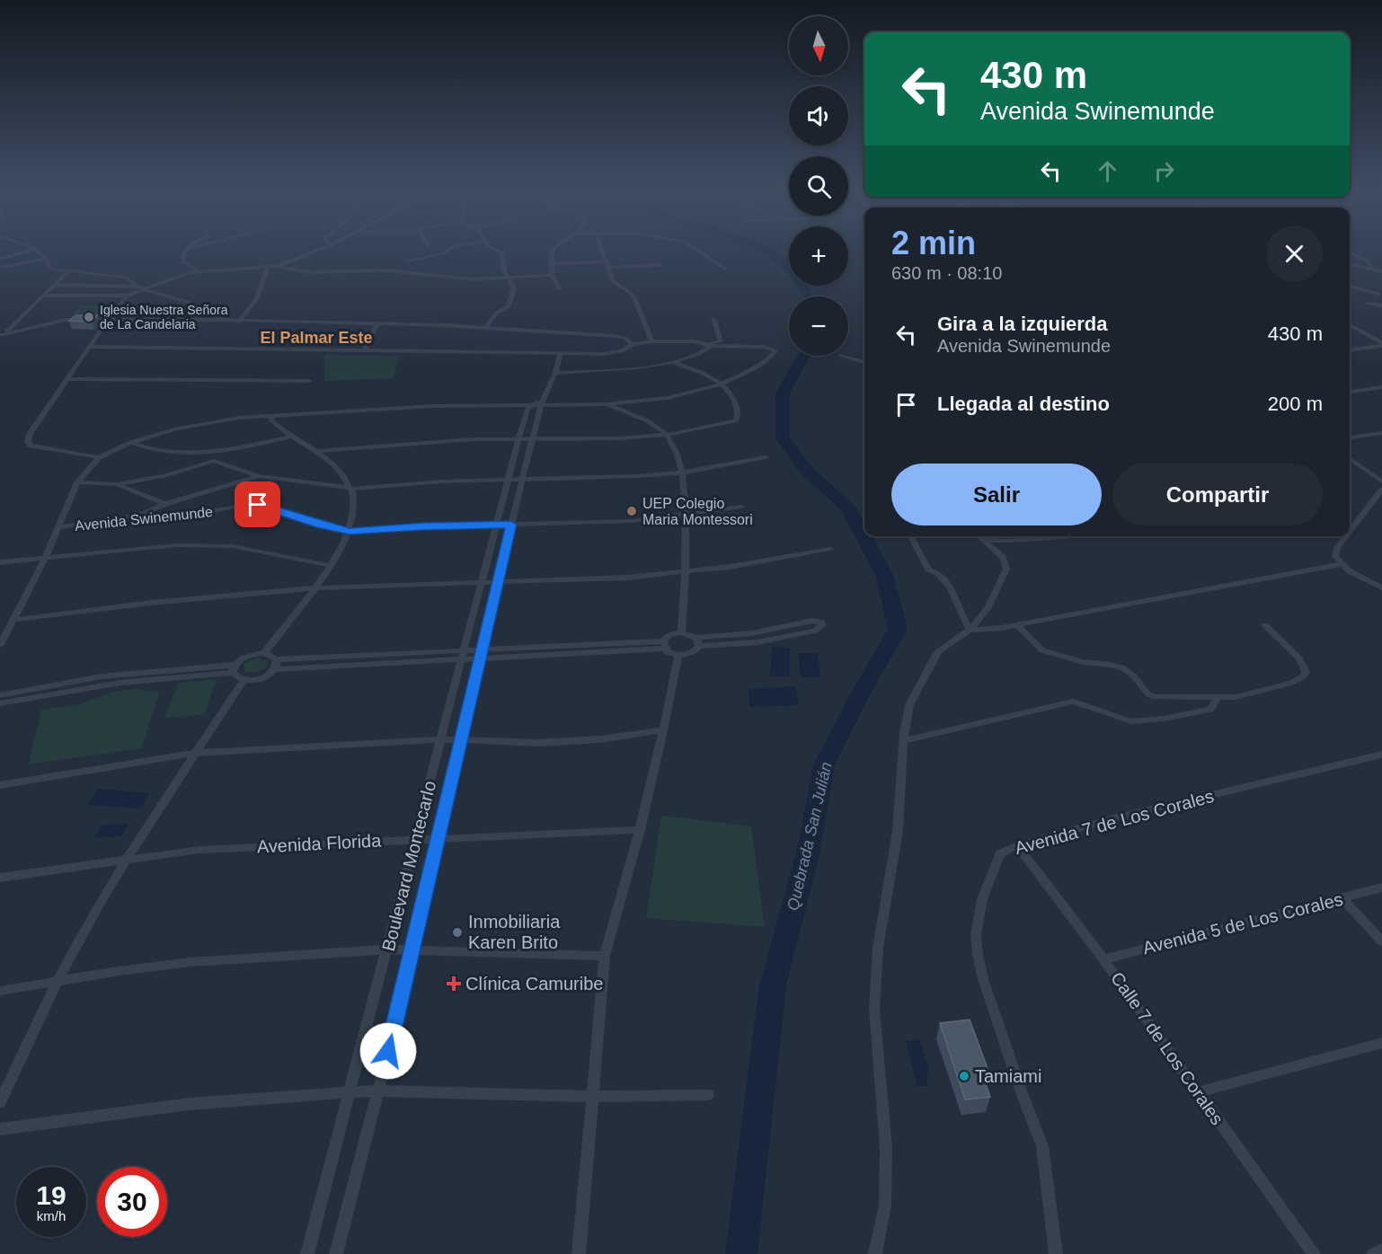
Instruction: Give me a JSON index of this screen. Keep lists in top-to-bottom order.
{
  "streets": {
    "street": [
      "Avenida Swinemunde",
      "Avenida 7 de Los Corales",
      "Avenida Florida",
      "Boulevard Montecarlo",
      "Avenida 5 de Los Corales",
      "Calle 7 de Los Corales"
    ]
  },
  "crossings": [
    ["Avenida Swinemunde", "Boulevard Montecarlo"],
    ["Avenida 7 de Los Corales", "Calle 7 de Los Corales"],
    ["Avenida Florida", "Boulevard Montecarlo"],
    ["Avenida 5 de Los Corales", "Calle 7 de Los Corales"]
  ],
  "districts": ["El Palmar Este"],
  "water": ["Quebrada San Julián"],
  "places": {
    "other": [
      "Iglesia Nuestra Señora de La Candelaria",
      "UEP Colegio Maria Montessori",
      "Inmobiliaria Karen Brito",
      "Tamiami"
    ],
    "health": ["Clínica Camuribe"]
  },
  "north": "bottom",
  "page": {
    "map_buttons": ["+", "−"],
    "turn": ["430 m", "Avenida Swinemunde"],
    "heading": ["2 min", "630 m · 08:10"],
    "list": [
      {
        "name": "Gira a la izquierda",
        "note": "Avenida Swinemunde",
        "value": "430 m"
      },
      {
        "name": "Llegada al destino",
        "value": "200 m"
      }
    ],
    "buttons": ["Salir", "Compartir"],
    "speed": "19 km/h",
    "limit": "30"
  }
}
